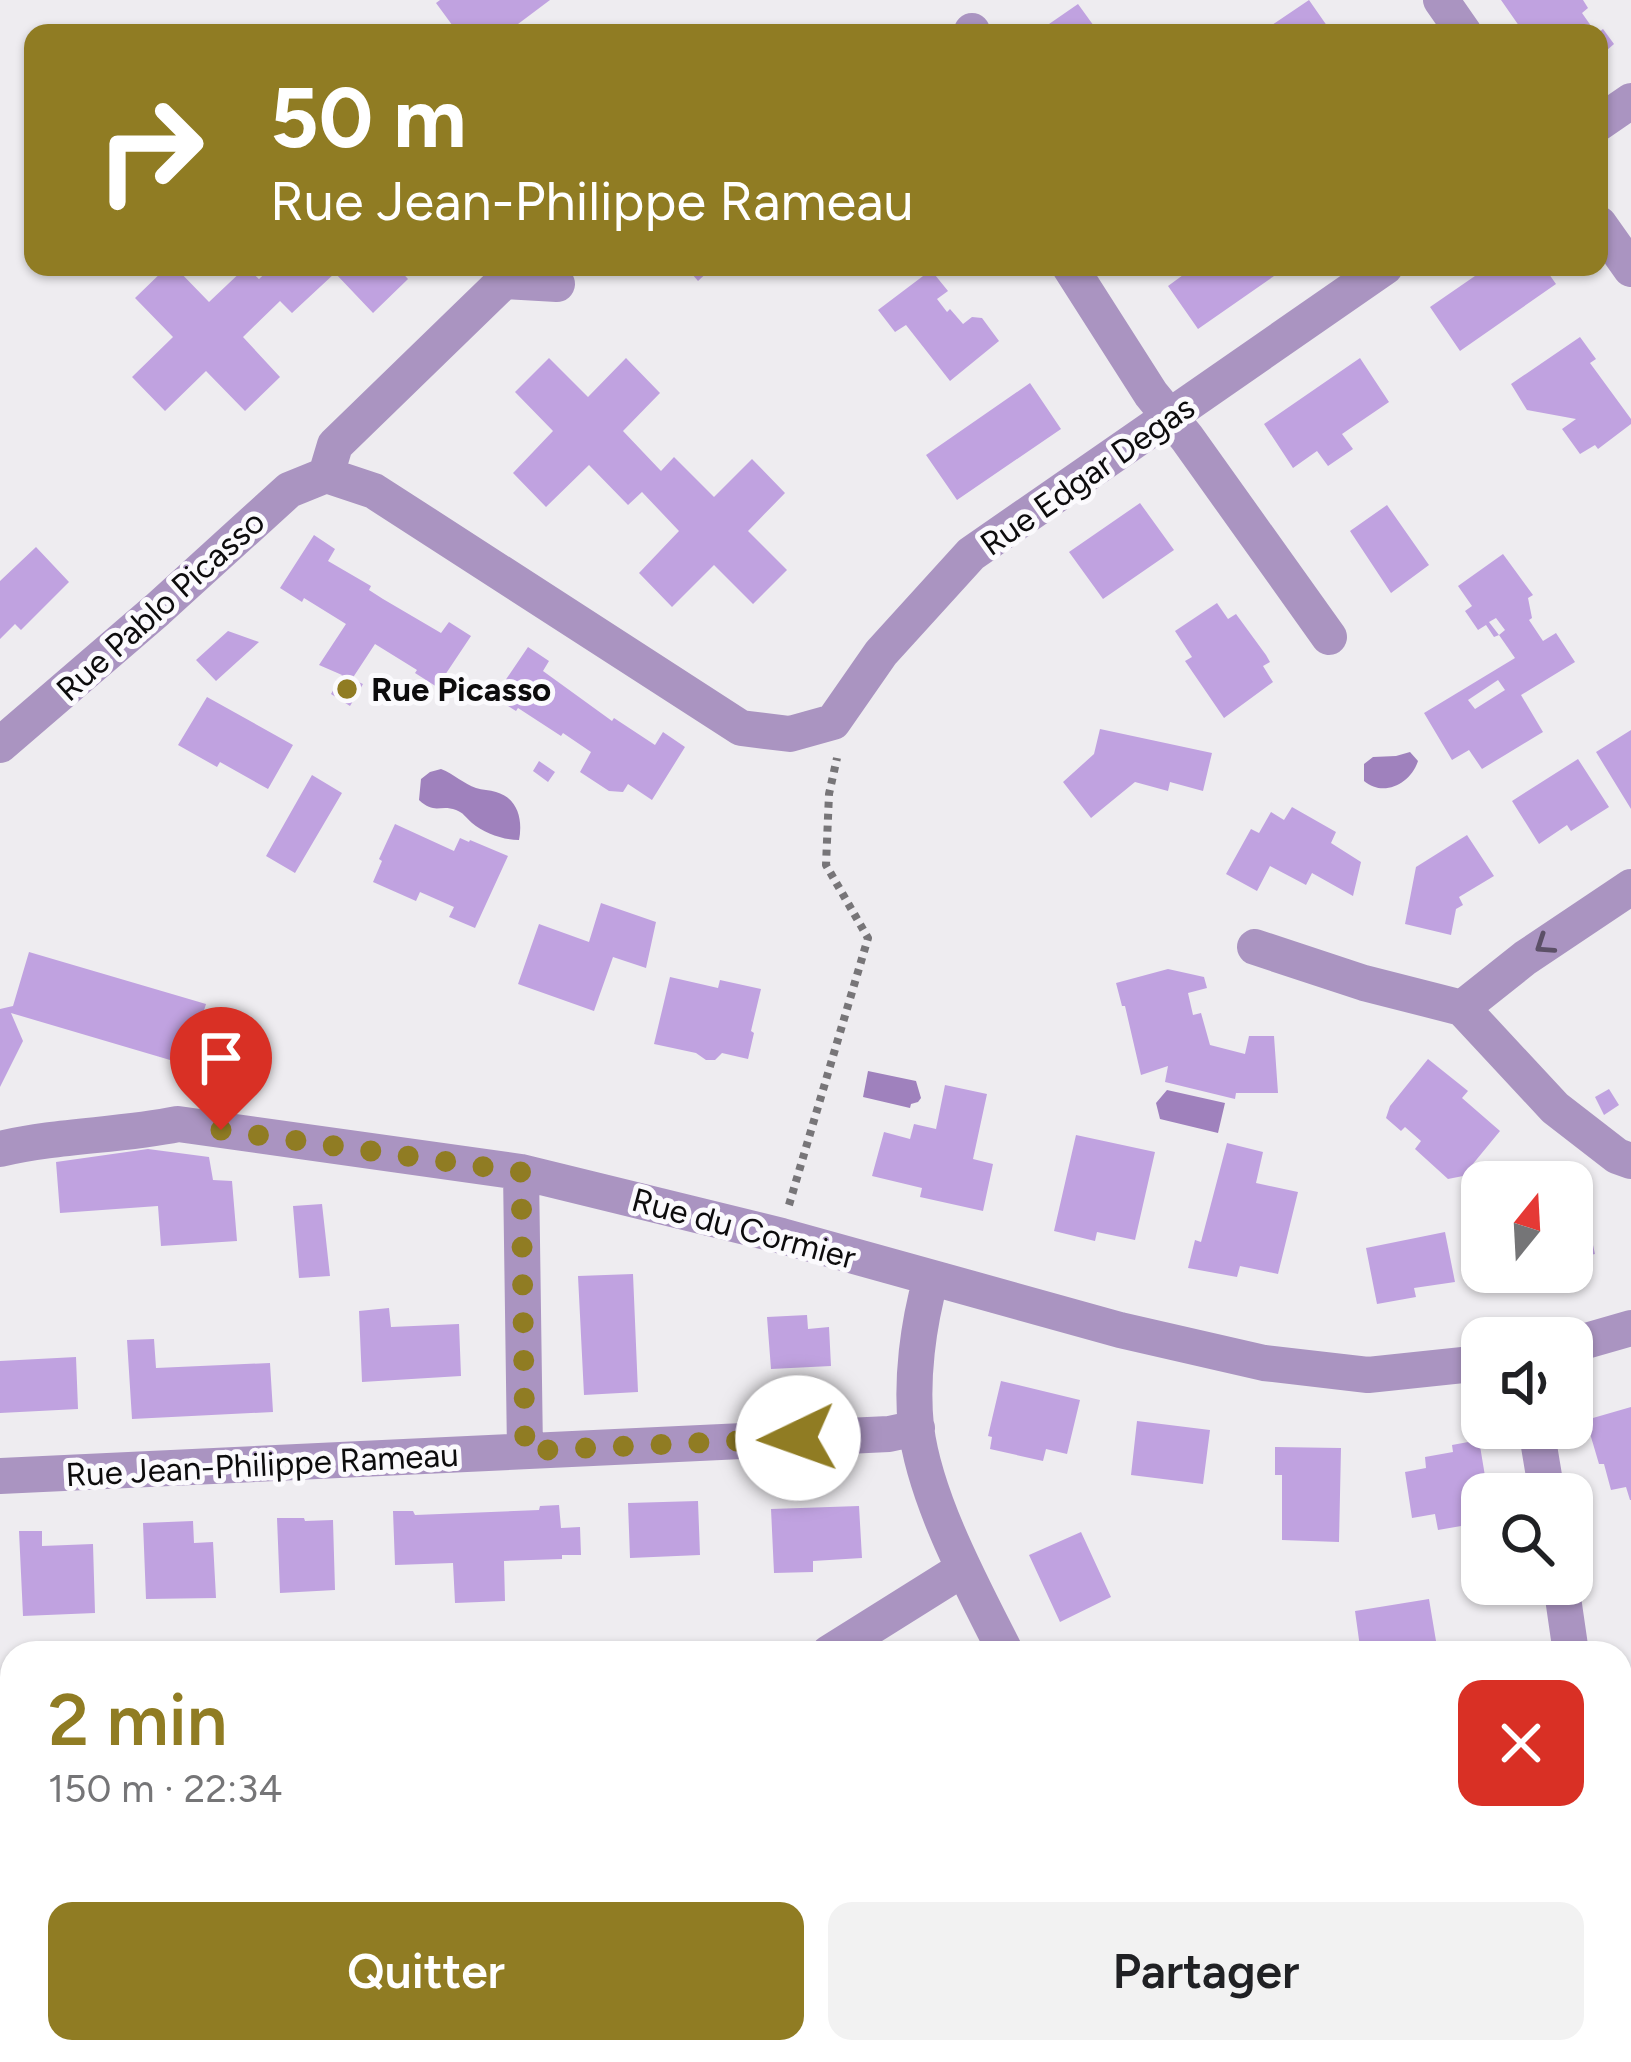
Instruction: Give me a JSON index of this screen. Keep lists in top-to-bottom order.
{
  "streets": {
    "street": [
      "Rue Edgar Degas",
      "Rue Pablo Picasso",
      "Rue du Cormier",
      "Rue Jean-Philippe Rameau"
    ]
  },
  "places": ["Rue Picasso"],
  "north": "top",
  "page": {
    "turn": ["50 m", "Rue Jean-Philippe Rameau"],
    "heading": ["2 min", "150 m · 22:34"],
    "buttons": ["Quitter", "Partager"]
  }
}
